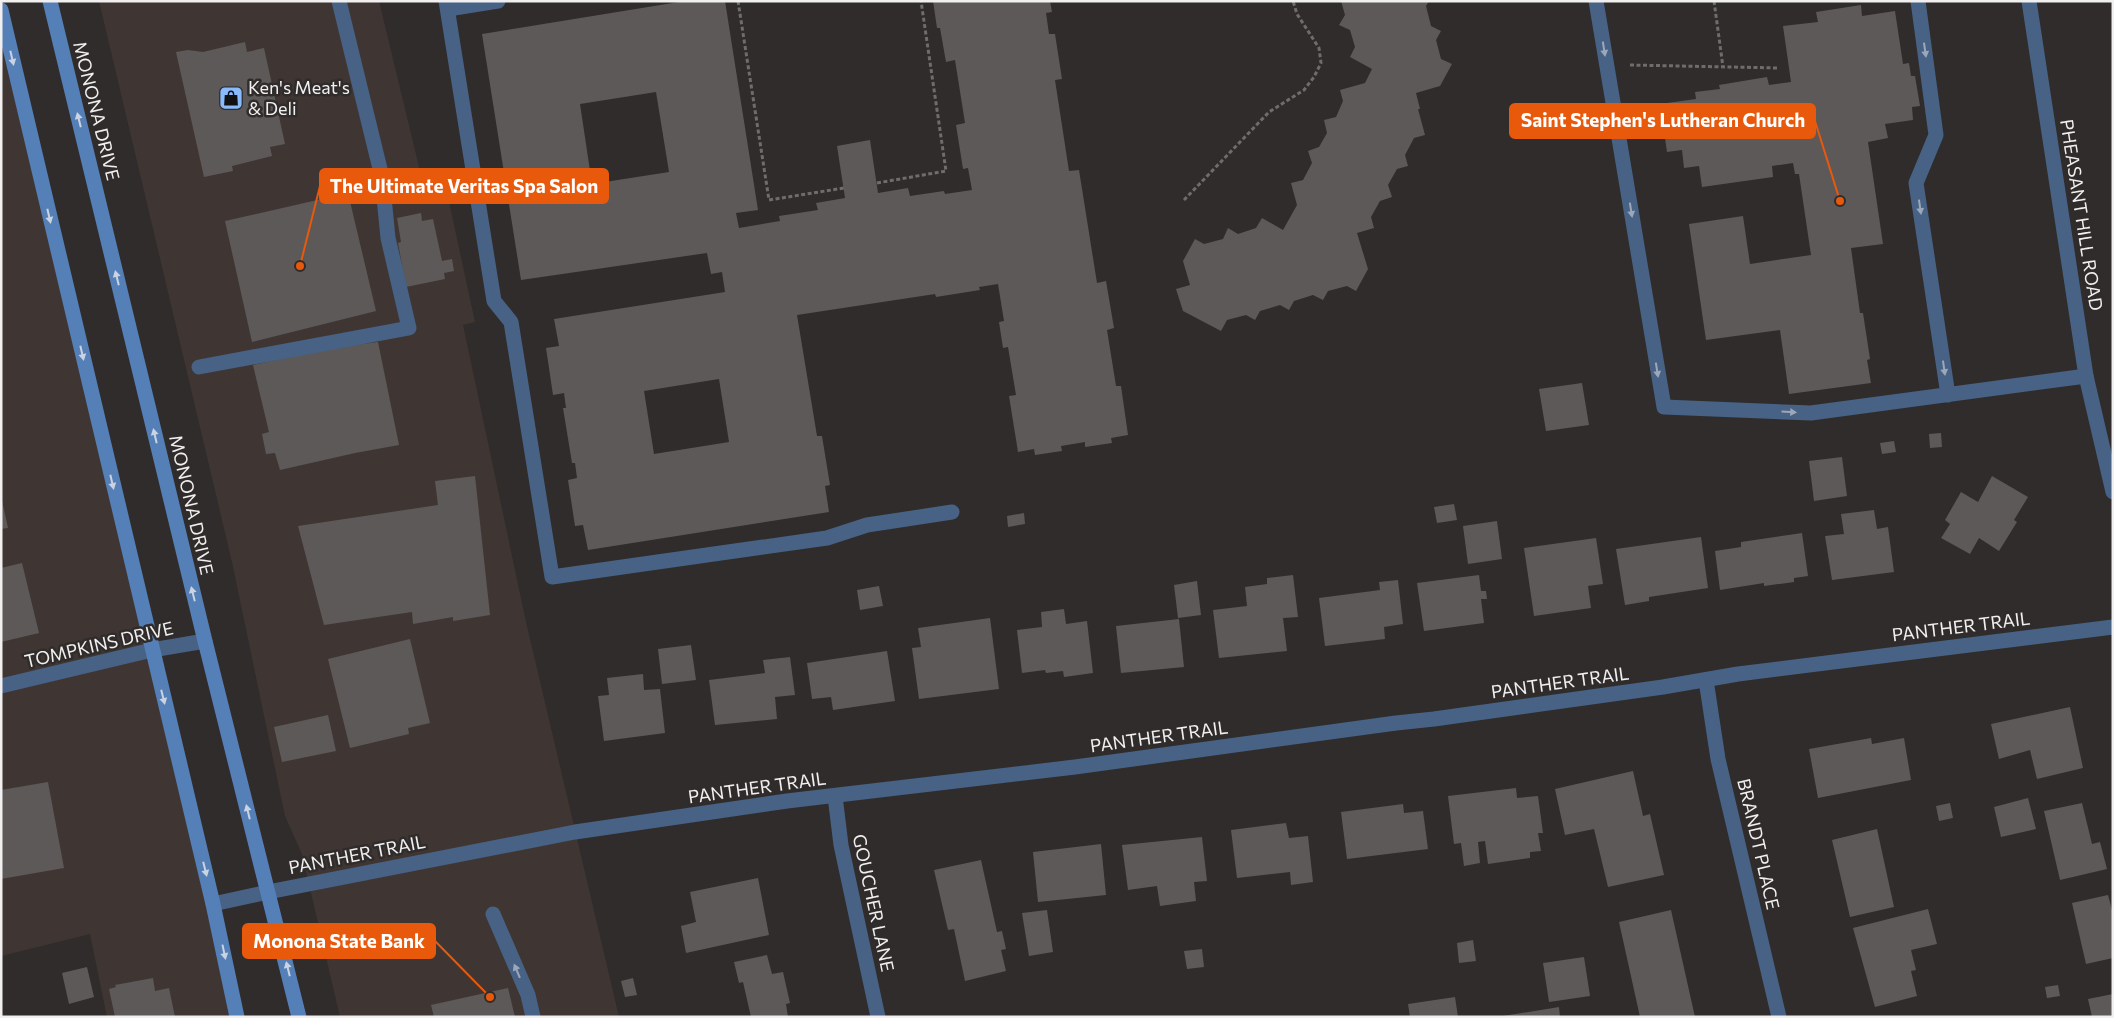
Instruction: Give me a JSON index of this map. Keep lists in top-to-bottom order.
{
  "streets": {
    "street": [
      "MONONA DRIVE",
      "PHEASANT HILL ROAD",
      "PANTHER TRAIL",
      "TOMPKINS DRIVE",
      "BRANDT PLACE",
      "GOUCHER LANE"
    ]
  },
  "crossings": [
    ["MONONA DRIVE", "PANTHER TRAIL"],
    ["MONONA DRIVE", "TOMPKINS DRIVE"],
    ["PANTHER TRAIL", "BRANDT PLACE"],
    ["PANTHER TRAIL", "GOUCHER LANE"]
  ],
  "places": {
    "shop": ["Ken's Meat's & Deli"],
    "other": ["Saint Stephen's Lutheran Church", "The Ultimate Veritas Spa Salon", "Monona State Bank"]
  }
}
